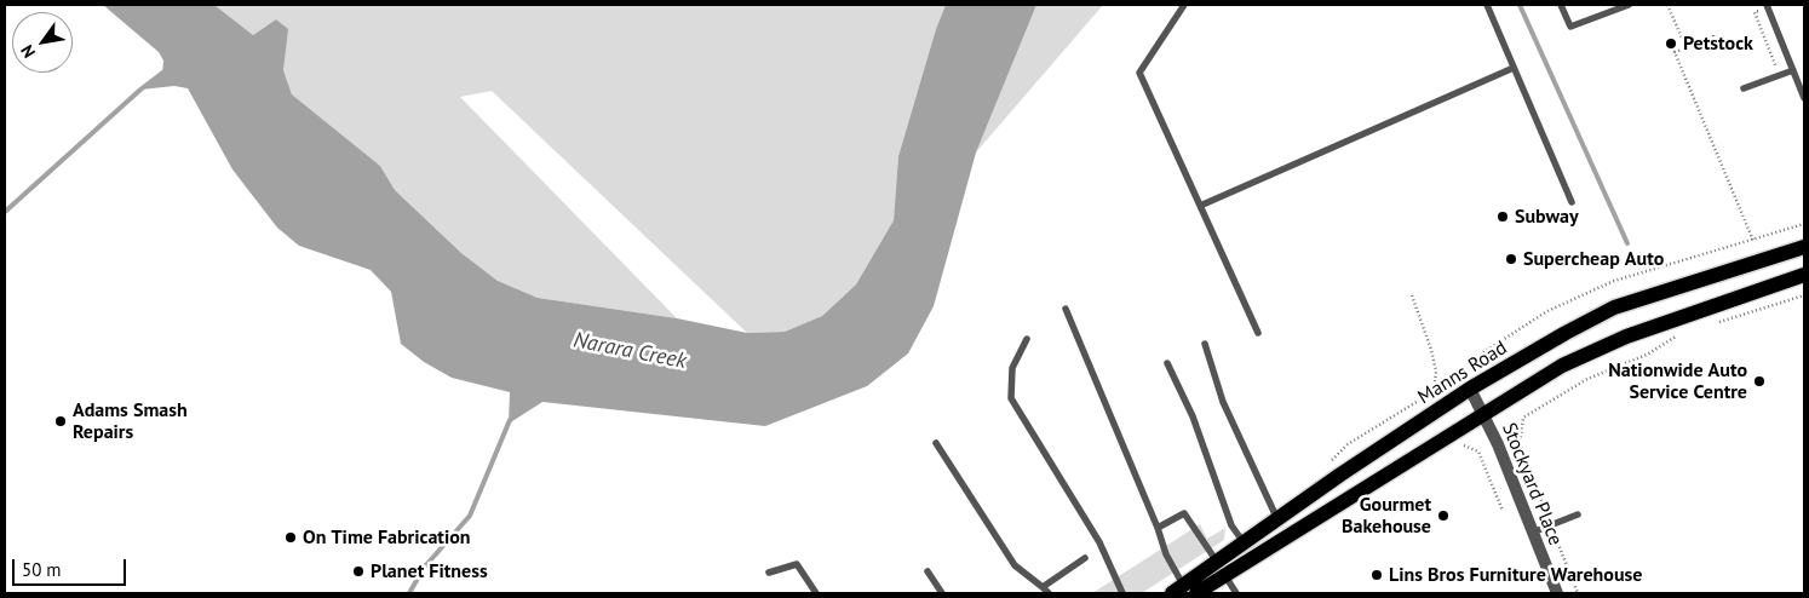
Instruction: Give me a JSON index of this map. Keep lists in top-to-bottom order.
{
  "streets": {
    "main road": ["Manns Road"],
    "street": ["Stockyard Place"]
  },
  "crossings": [
    ["Manns Road", "Stockyard Place"]
  ],
  "water": ["Narara Creek"],
  "places": [
    "Petstock",
    "Subway",
    "Supercheap Auto",
    "Nationwide Auto Service Centre",
    "Adams Smash Repairs",
    "Gourmet Bakehouse",
    "On Time Fabrication",
    "Planet Fitness",
    "Lins Bros Furniture Warehouse"
  ],
  "scale_bar": "50 m",
  "north": "bottom left"
}
